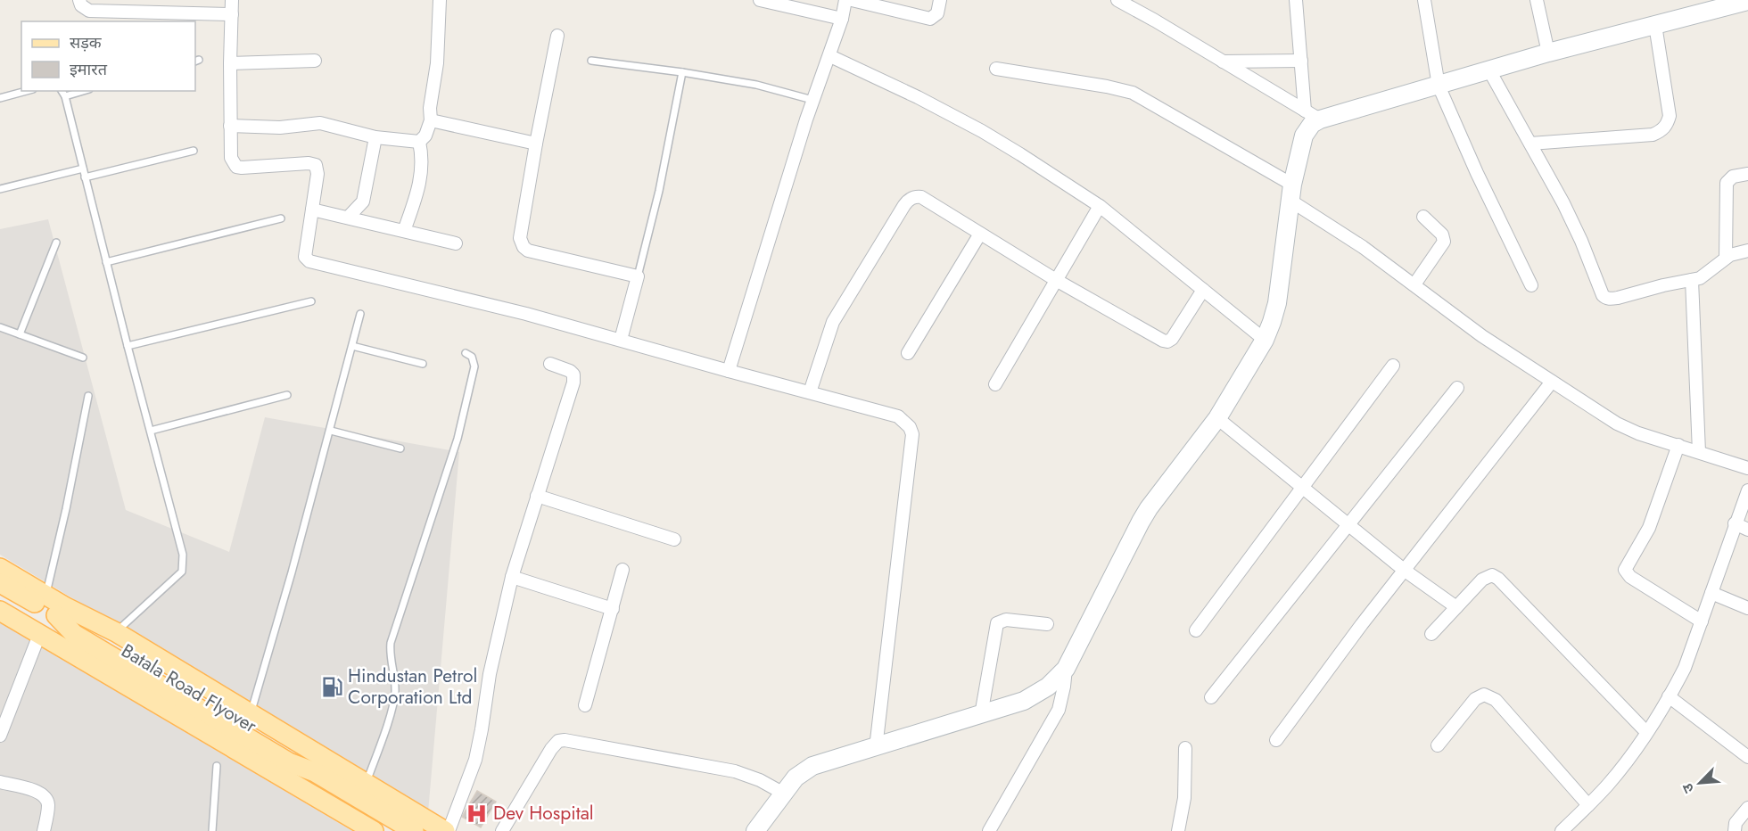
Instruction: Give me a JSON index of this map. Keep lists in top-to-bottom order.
{
  "streets": {
    "main road": ["Batala Road Flyover"]
  },
  "places": {
    "fuel station": ["Hindustan Petrol Corporation Ltd"],
    "hospital": ["Dev Hospital"]
  },
  "legend": ["सड़क", "इमारत"],
  "north": "bottom left"
}
